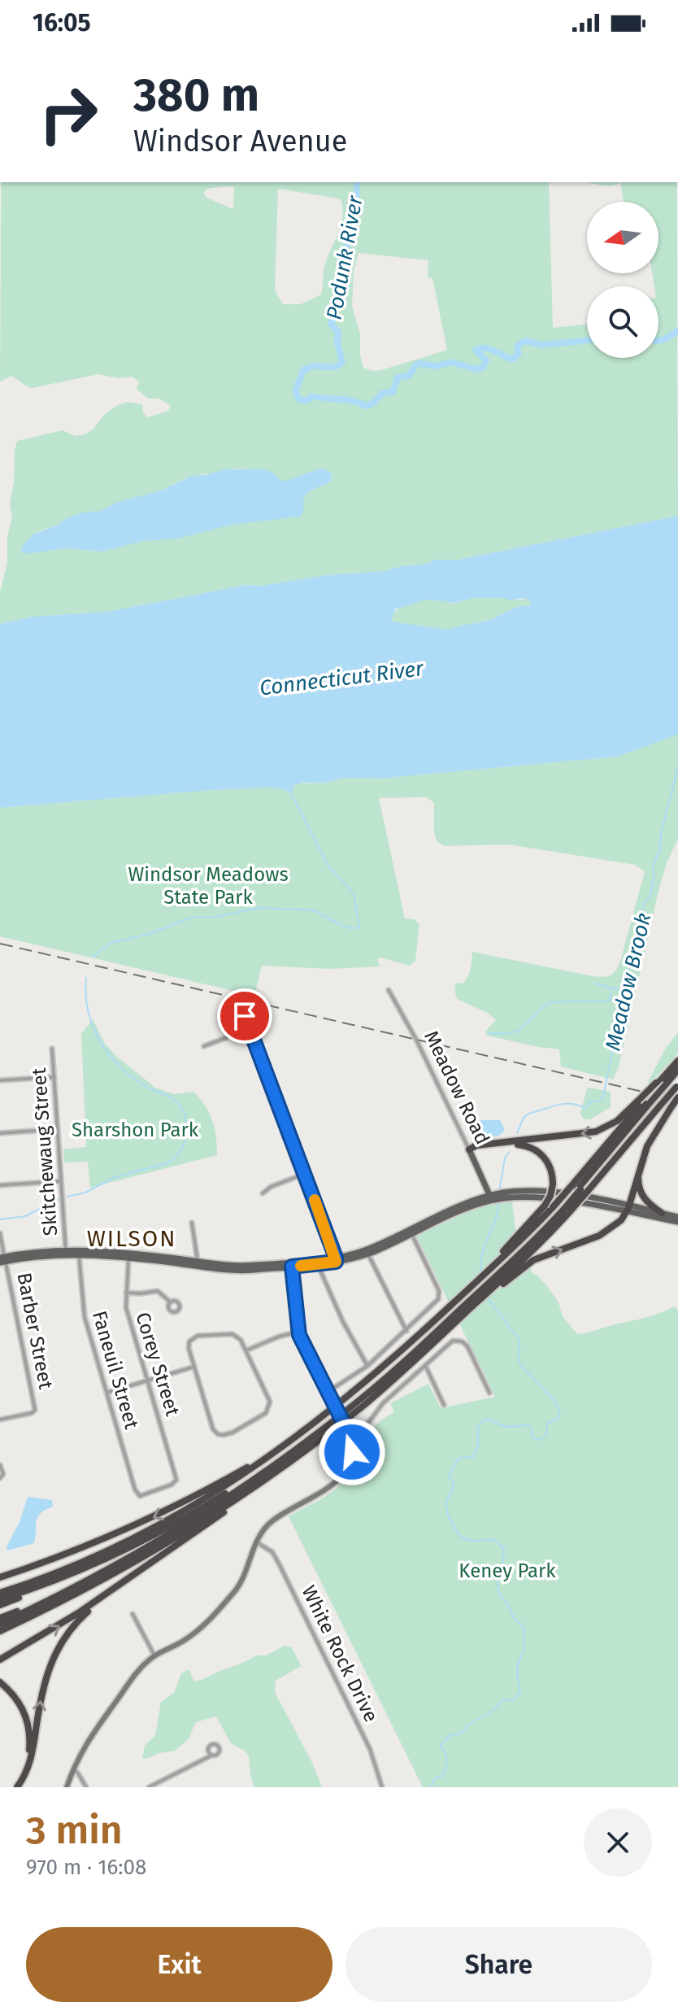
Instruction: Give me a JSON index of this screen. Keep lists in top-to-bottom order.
{
  "streets": {
    "main road": ["Meadow Road"],
    "street": [
      "Skitchewaug Street",
      "Barber Street",
      "Corey Street",
      "Faneuil Street",
      "White Rock Drive"
    ]
  },
  "crossings": [
    ["Corey Street", "Faneuil Street"]
  ],
  "districts": ["WILSON"],
  "water": ["Podunk River", "Connecticut River", "Meadow Brook"],
  "parks": ["Windsor Meadows State Park", "Sharshon Park", "Keney Park"],
  "north": "left",
  "page": {
    "status": "16:05",
    "turn": ["380 m", "Windsor Avenue"],
    "heading": ["3 min", "970 m · 16:08"],
    "buttons": ["Exit", "Share"]
  }
}
